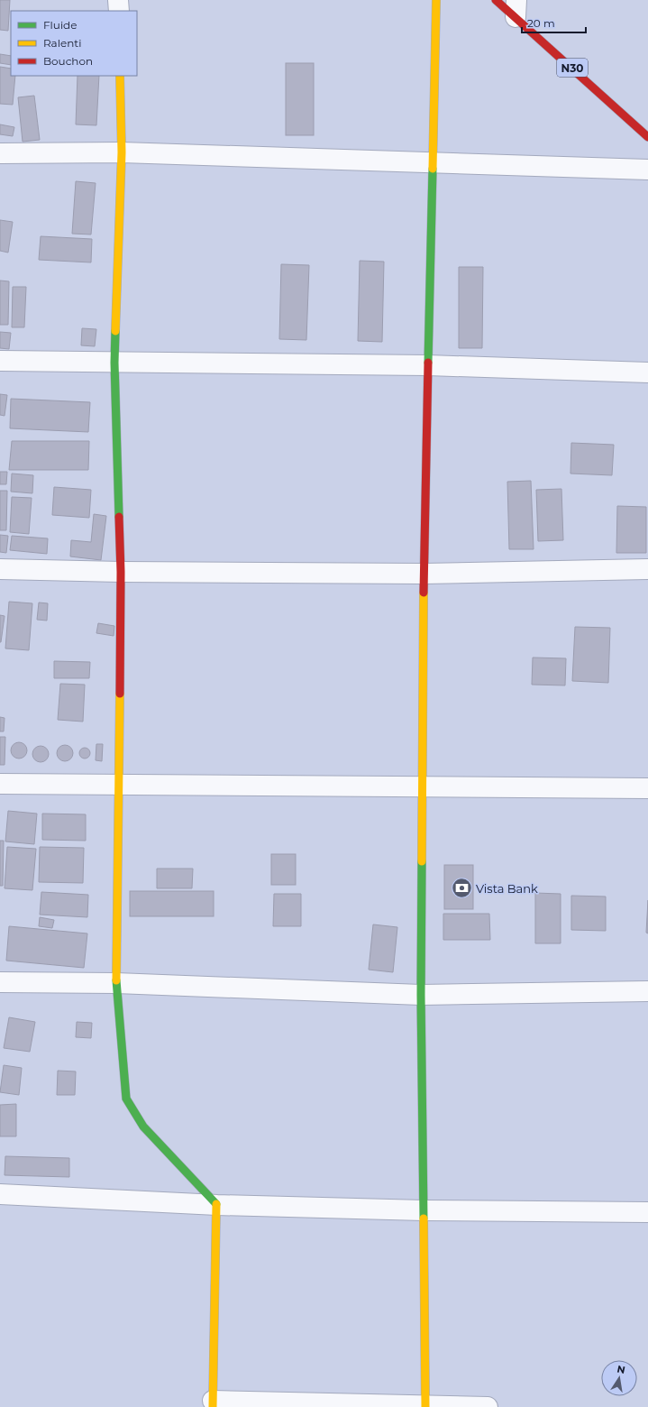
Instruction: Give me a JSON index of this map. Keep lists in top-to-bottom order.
{
  "streets": {
    "street": ["N30"]
  },
  "places": {
    "bank": ["Vista Bank"]
  },
  "legend": ["Fluide", "Ralenti", "Bouchon"],
  "scale_bar": "20 m",
  "north": "top"
}
